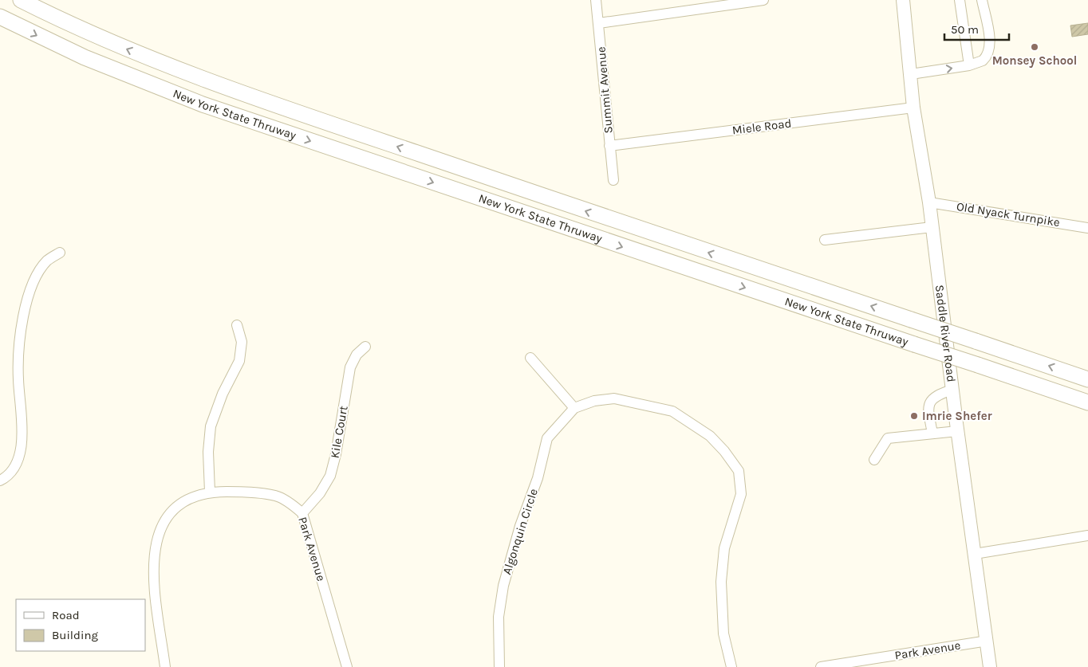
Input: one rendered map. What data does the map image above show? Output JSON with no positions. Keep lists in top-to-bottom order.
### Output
{
  "streets": {
    "highway": ["New York State Thruway"],
    "main road": ["Saddle River Road"],
    "street": [
      "Summit Avenue",
      "Miele Road",
      "Old Nyack Turnpike",
      "Kile Court",
      "Algonquin Circle",
      "Park Avenue"
    ]
  },
  "crossings": [
    ["Summit Avenue", "Miele Road"],
    ["Miele Road", "Saddle River Road"],
    ["Old Nyack Turnpike", "Saddle River Road"],
    ["Saddle River Road", "Park Avenue"],
    ["Kile Court", "Park Avenue"]
  ],
  "places": ["Monsey School", "Imrie Shefer"],
  "legend": ["Road", "Building"],
  "scale_bar": "50 m"
}
